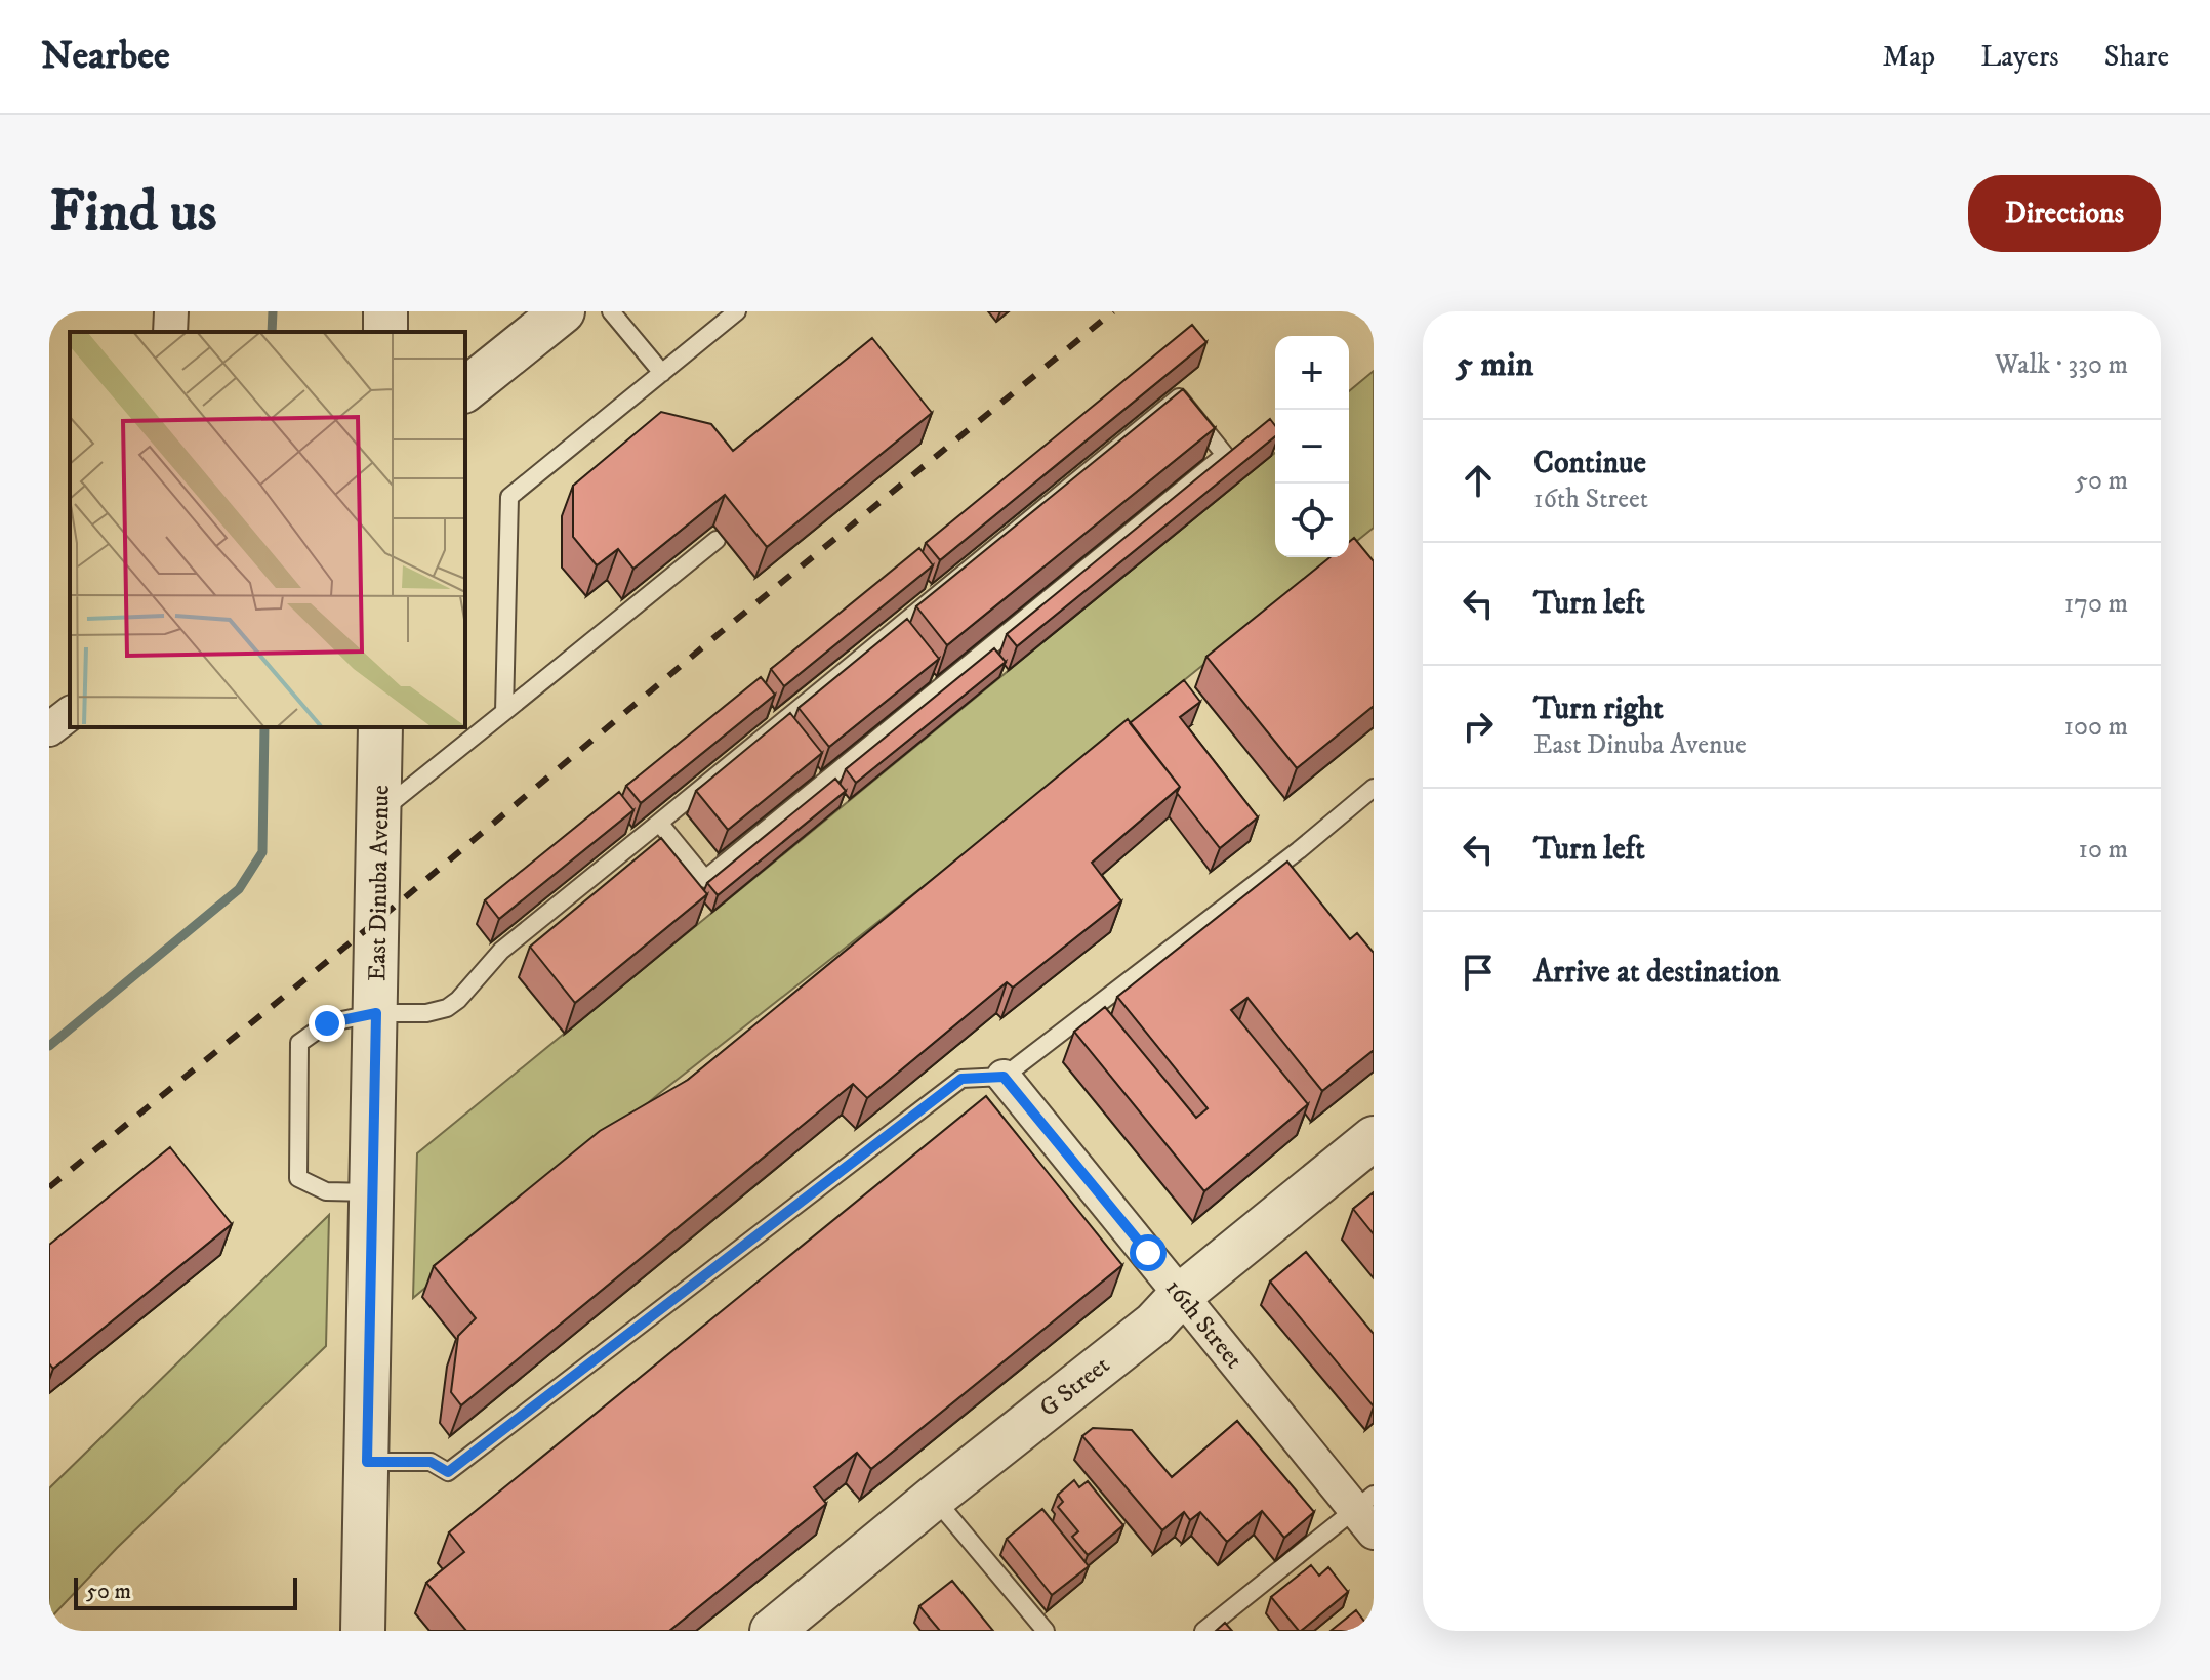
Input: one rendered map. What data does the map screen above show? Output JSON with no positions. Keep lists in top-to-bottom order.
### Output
{
  "streets": {
    "street": ["East Dinuba Avenue", "16th Street", "G Street"]
  },
  "crossings": [
    ["16th Street", "G Street"]
  ],
  "scale_bar": "50 m",
  "page": {
    "header": "Nearbee",
    "nav": ["Map", "Layers", "Share"],
    "buttons": "Directions",
    "title": "Find us",
    "heading": ["5 min", "Walk · 330 m"],
    "map_buttons": ["+", "−"],
    "list": [
      ["Continue", "16th Street", "50 m"],
      ["Turn left", "170 m"],
      ["Turn right", "East Dinuba Avenue", "100 m"],
      ["Turn left", "10 m"],
      "Arrive at destination"
    ],
    "scale": "50 m"
  }
}
